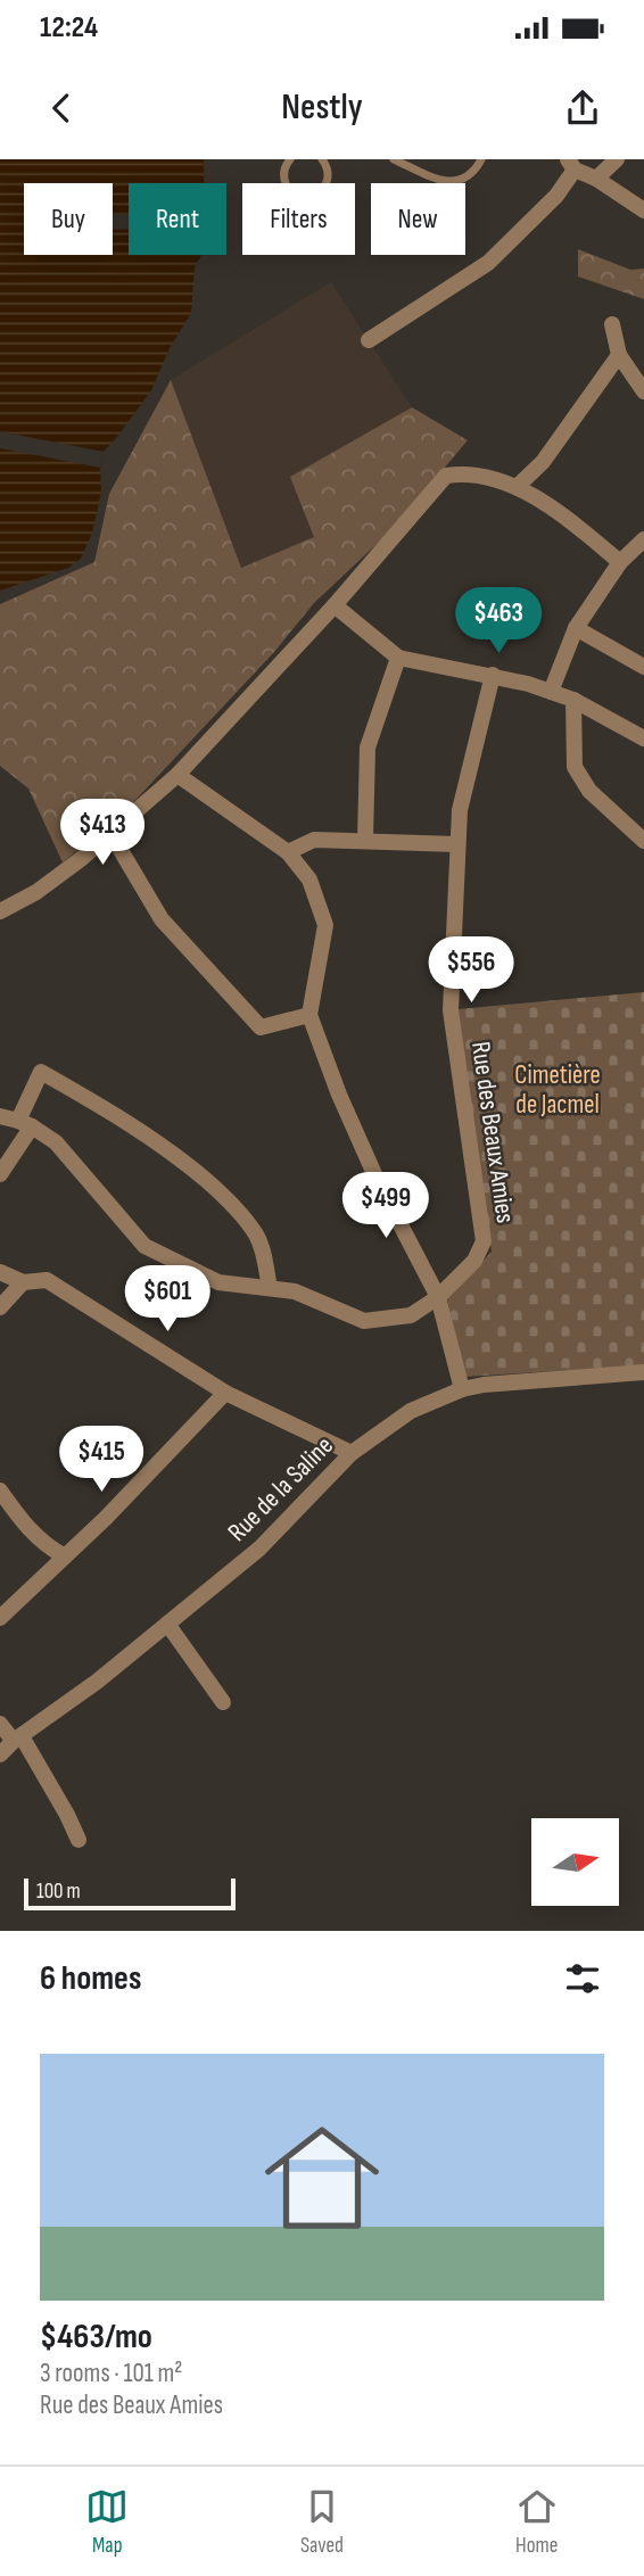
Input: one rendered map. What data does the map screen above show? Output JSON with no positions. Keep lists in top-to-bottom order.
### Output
{
  "streets": {
    "street": ["Rue des Beaux Amies", "Rue de la Saline"]
  },
  "parks": ["Cimetière de Jacmel"],
  "scale_bar": "100 m",
  "north": "right",
  "page": {
    "status": "12:24",
    "header": "Nestly",
    "chip": [
      "Buy",
      "Rent",
      "Filters",
      "New"
    ],
    "price": [
      "$463",
      "$413",
      "$556",
      "$499",
      "$601",
      "$415"
    ],
    "scale": "100 m",
    "heading": "6 homes",
    "list": [
      {
        "name": "$463/mo",
        "note": "3 rooms · 101 m² · Rue des Beaux Amies"
      }
    ],
    "tabs": ["Map", "Saved", "Home"]
  }
}
